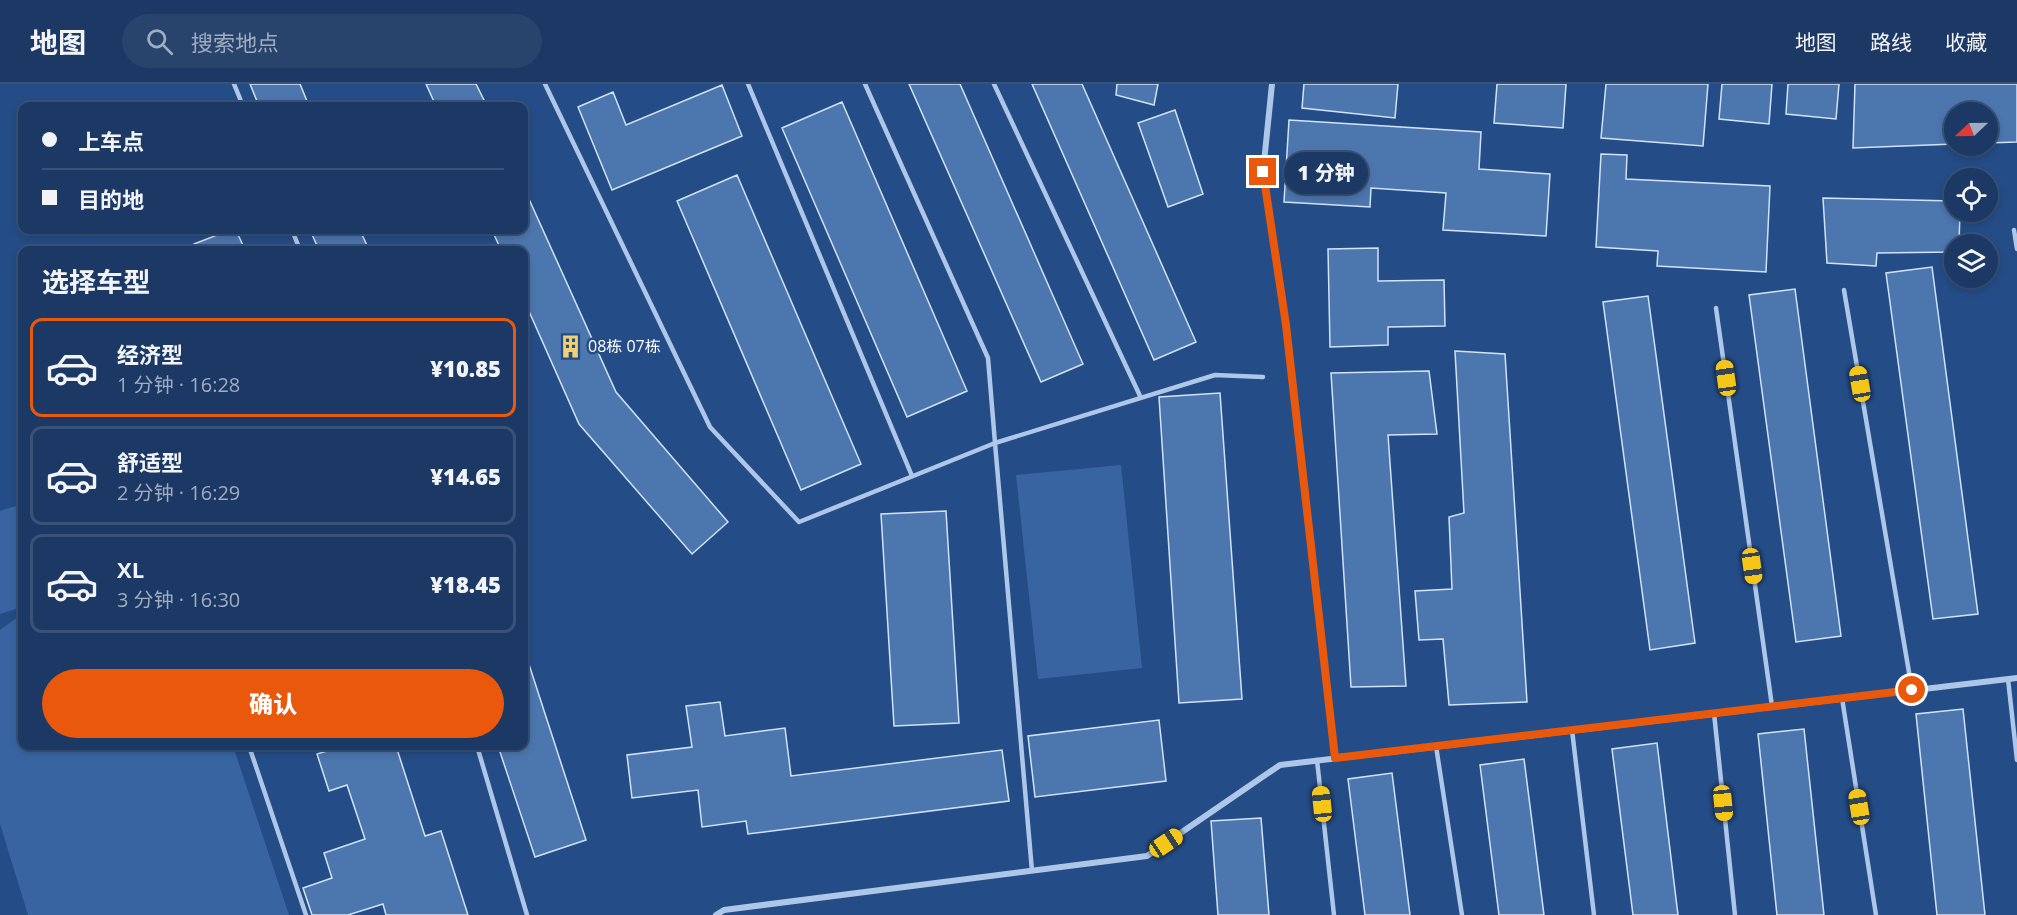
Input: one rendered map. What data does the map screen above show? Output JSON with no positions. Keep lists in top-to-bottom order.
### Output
{
  "places": {
    "building": ["08栋 07栋"]
  },
  "north": "left",
  "page": {
    "header": "地图",
    "search": "搜索地点",
    "nav": ["地图", "路线", "收藏"],
    "banner": ["上车点", "目的地"],
    "bubble": "1 分钟",
    "heading": "选择车型",
    "list": [
      {
        "name": "经济型",
        "note": "1 分钟 · 16:28",
        "value": "¥10.85"
      },
      {
        "name": "舒适型",
        "note": "2 分钟 · 16:29",
        "value": "¥14.65"
      },
      {
        "name": "XL",
        "note": "3 分钟 · 16:30",
        "value": "¥18.45"
      }
    ],
    "buttons": "确认"
  }
}
